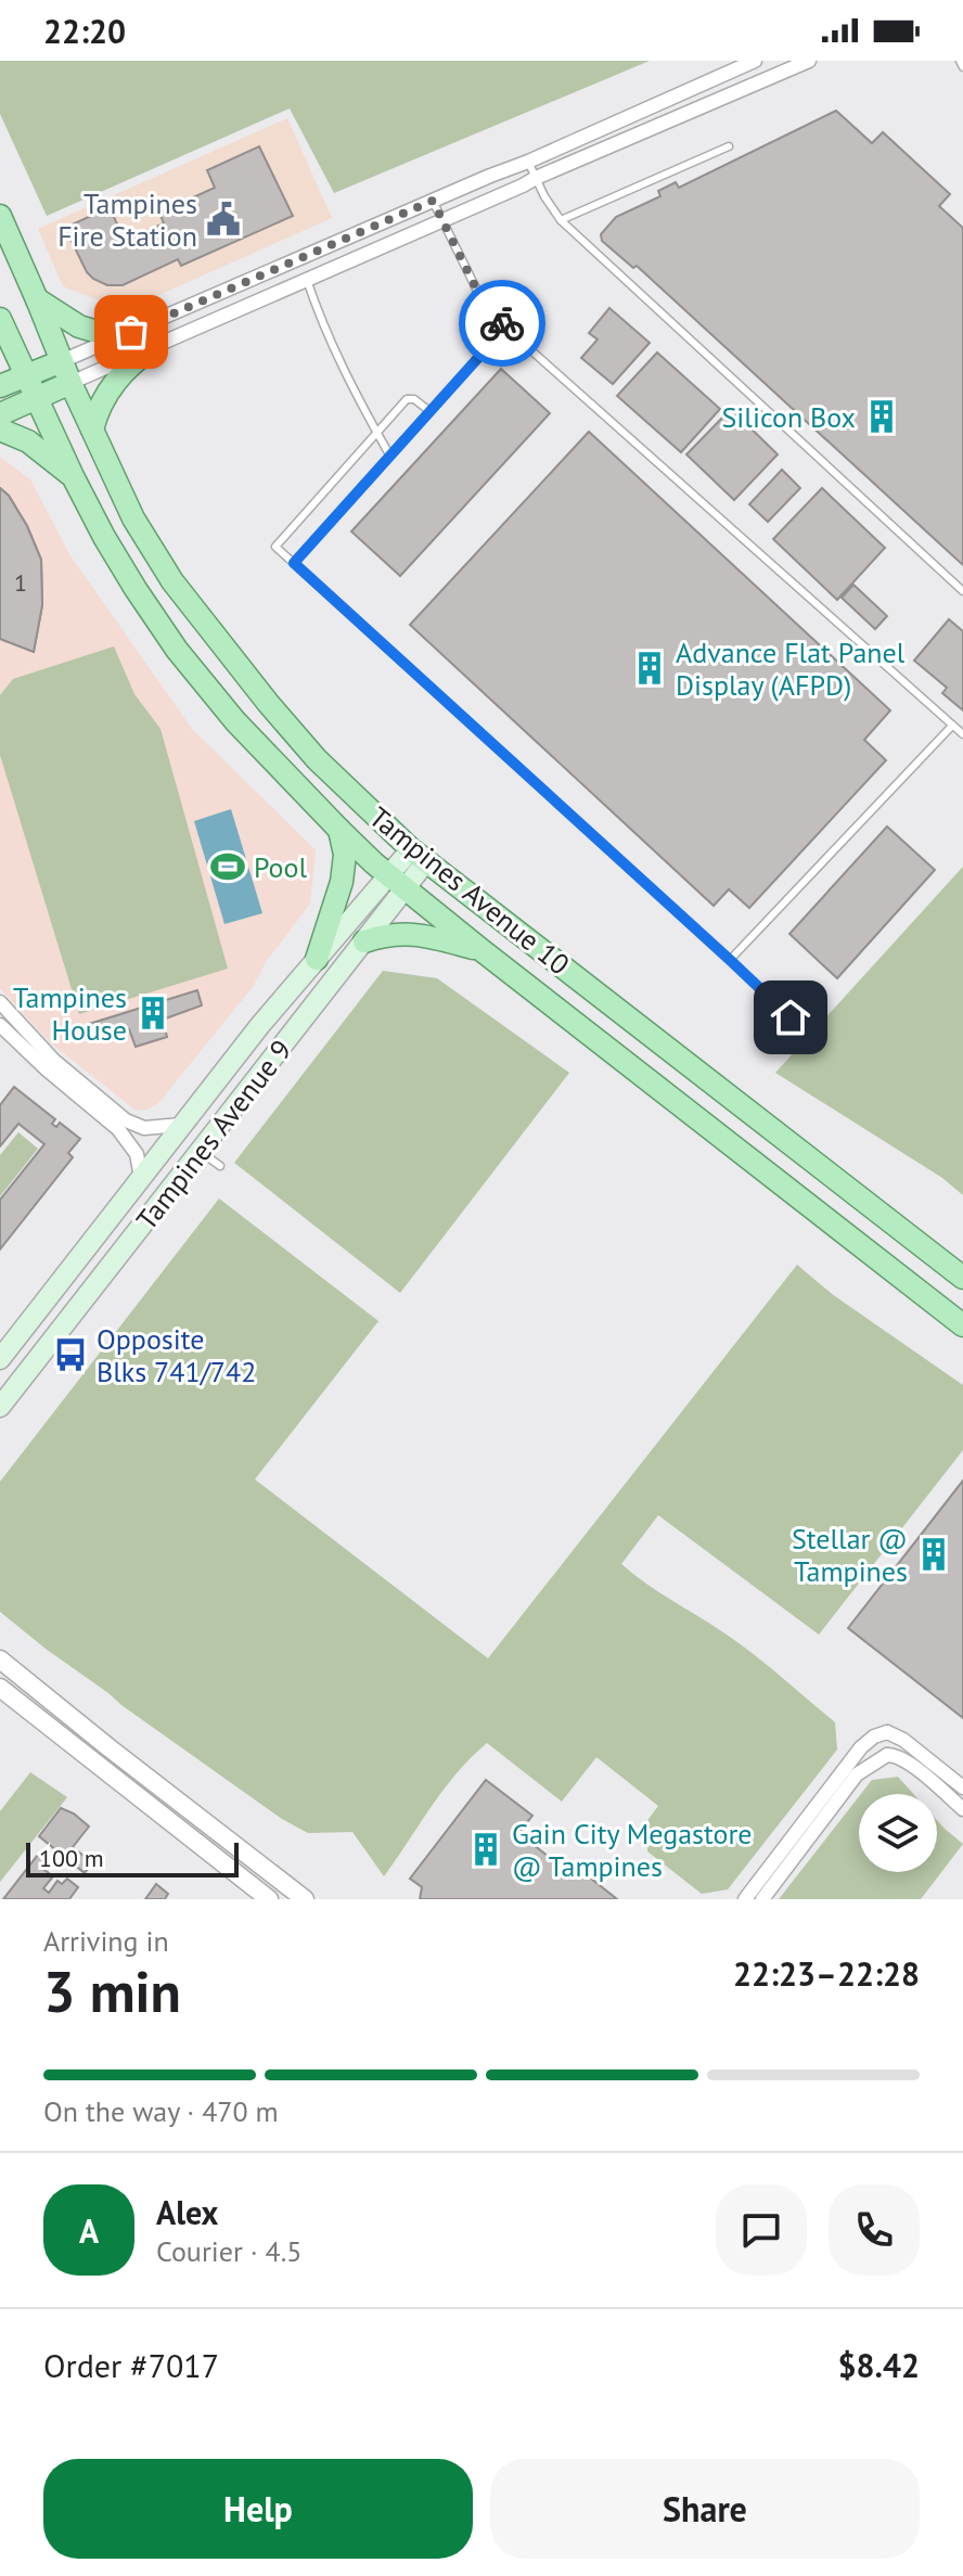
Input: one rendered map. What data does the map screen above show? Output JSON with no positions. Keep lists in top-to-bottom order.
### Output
{
  "streets": {
    "main road": ["Tampines Avenue 10", "Tampines Avenue 9"]
  },
  "crossings": [
    ["Tampines Avenue 10", "Tampines Avenue 9"]
  ],
  "places": {
    "public building": ["Tampines Fire Station"],
    "building": [
      "Silicon Box",
      "Advance Flat Panel Display (AFPD)",
      "Tampines House",
      "Stellar @ Tampines",
      "Gain City Megastore @ Tampines"
    ],
    "sports": ["Pool"],
    "bus stop": ["Opposite Blks 741/742"]
  },
  "house_numbers": ["1"],
  "scale_bar": "100 m",
  "page": {
    "status": "22:20",
    "scale": "100 m",
    "heading": ["3 min", "Arriving in", "22:23–22:28"],
    "panel": [
      "Alex",
      "Courier · 4.5",
      "Order #7017",
      "$8.42"
    ],
    "bar": "On the way · 470 m",
    "round": "A",
    "buttons": ["Help", "Share"]
  }
}
